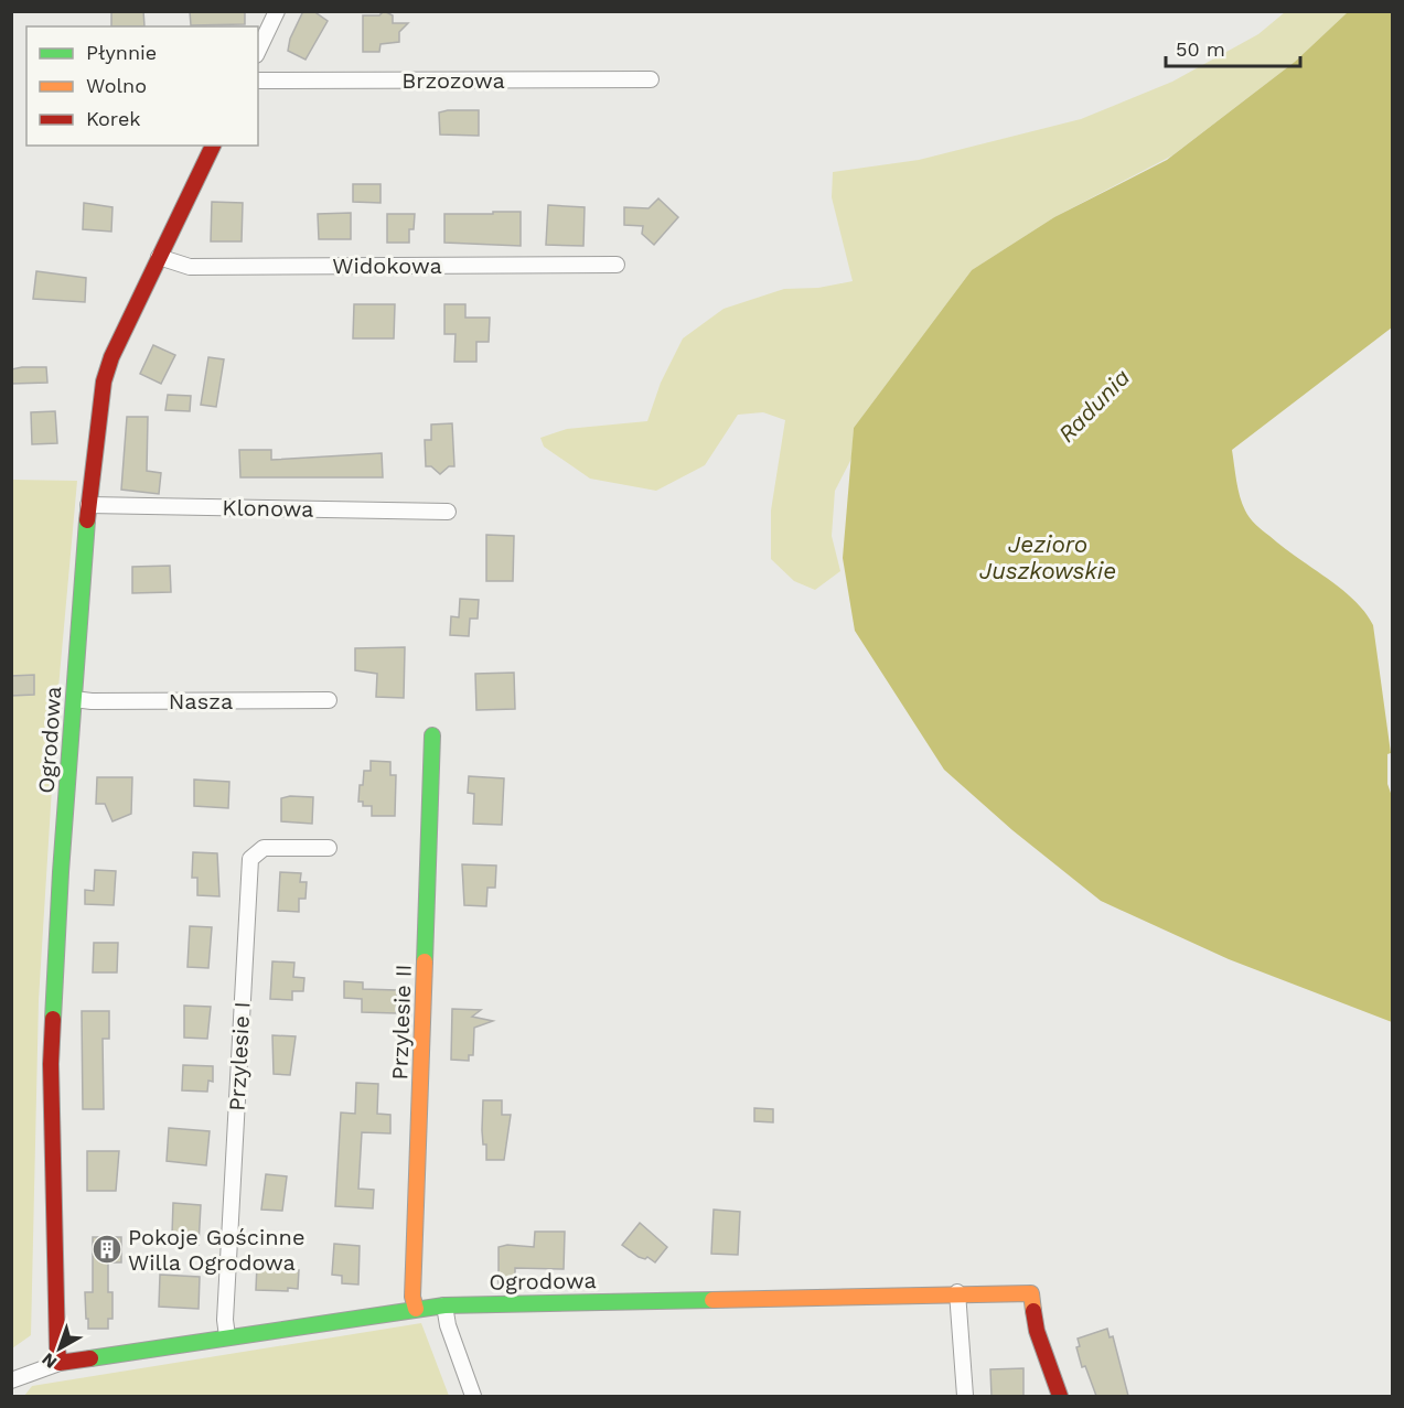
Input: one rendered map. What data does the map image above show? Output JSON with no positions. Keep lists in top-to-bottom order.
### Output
{
  "streets": {
    "street": [
      "Brzozowa",
      "Widokowa",
      "Klonowa",
      "Nasza",
      "Ogrodowa",
      "Przylesie II",
      "Przylesie I"
    ]
  },
  "crossings": [
    ["Widokowa", "Ogrodowa"],
    ["Klonowa", "Ogrodowa"],
    ["Nasza", "Ogrodowa"],
    ["Ogrodowa", "Przylesie II"],
    ["Ogrodowa", "Przylesie I"]
  ],
  "water": ["Radunia", "Jezioro Juszkowskie"],
  "places": {
    "building": ["Pokoje Gościnne Willa Ogrodowa"]
  },
  "legend": ["Płynnie", "Wolno", "Korek"],
  "scale_bar": "50 m",
  "north": "bottom left"
}
